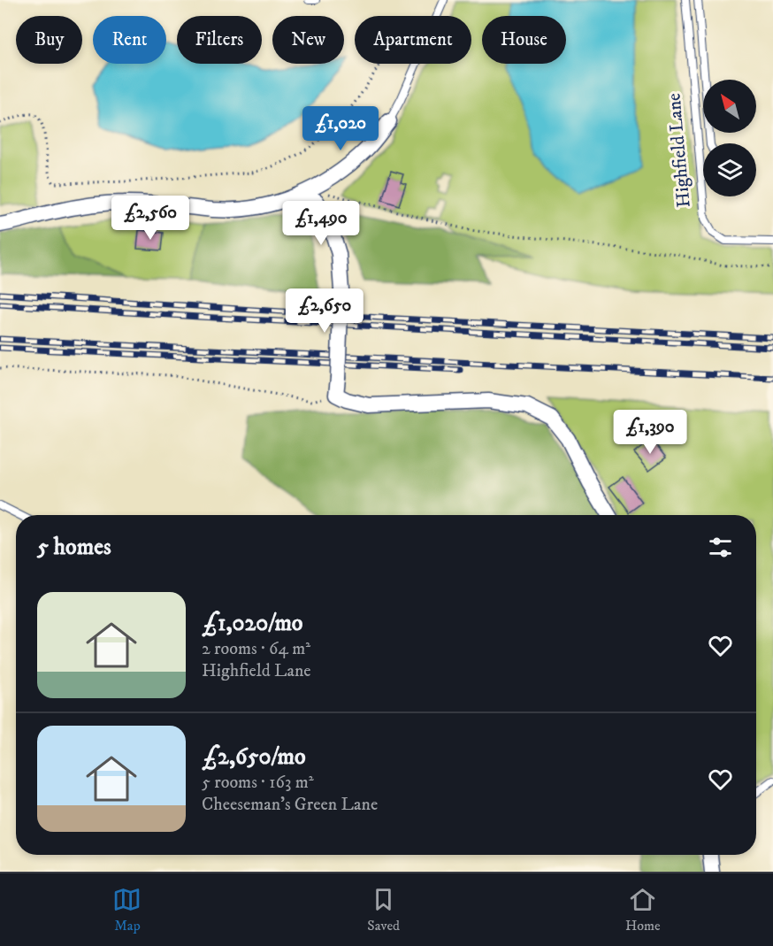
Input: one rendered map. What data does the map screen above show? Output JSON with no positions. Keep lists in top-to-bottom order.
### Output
{
  "streets": {
    "lane": ["Highfield Lane"]
  },
  "north": "top left",
  "page": {
    "chip": [
      "Buy",
      "Rent",
      "Filters",
      "New",
      "Apartment",
      "House"
    ],
    "price": [
      "£1,020",
      "£2,560",
      "£1,490",
      "£2,650",
      "£1,390"
    ],
    "heading": "5 homes",
    "list": [
      {
        "name": "£1,020/mo",
        "note": "2 rooms · 64 m² · Highfield Lane"
      },
      {
        "name": "£2,650/mo",
        "note": "5 rooms · 163 m² · Cheeseman's Green Lane"
      }
    ],
    "tabs": ["Map", "Saved", "Home"]
  }
}
